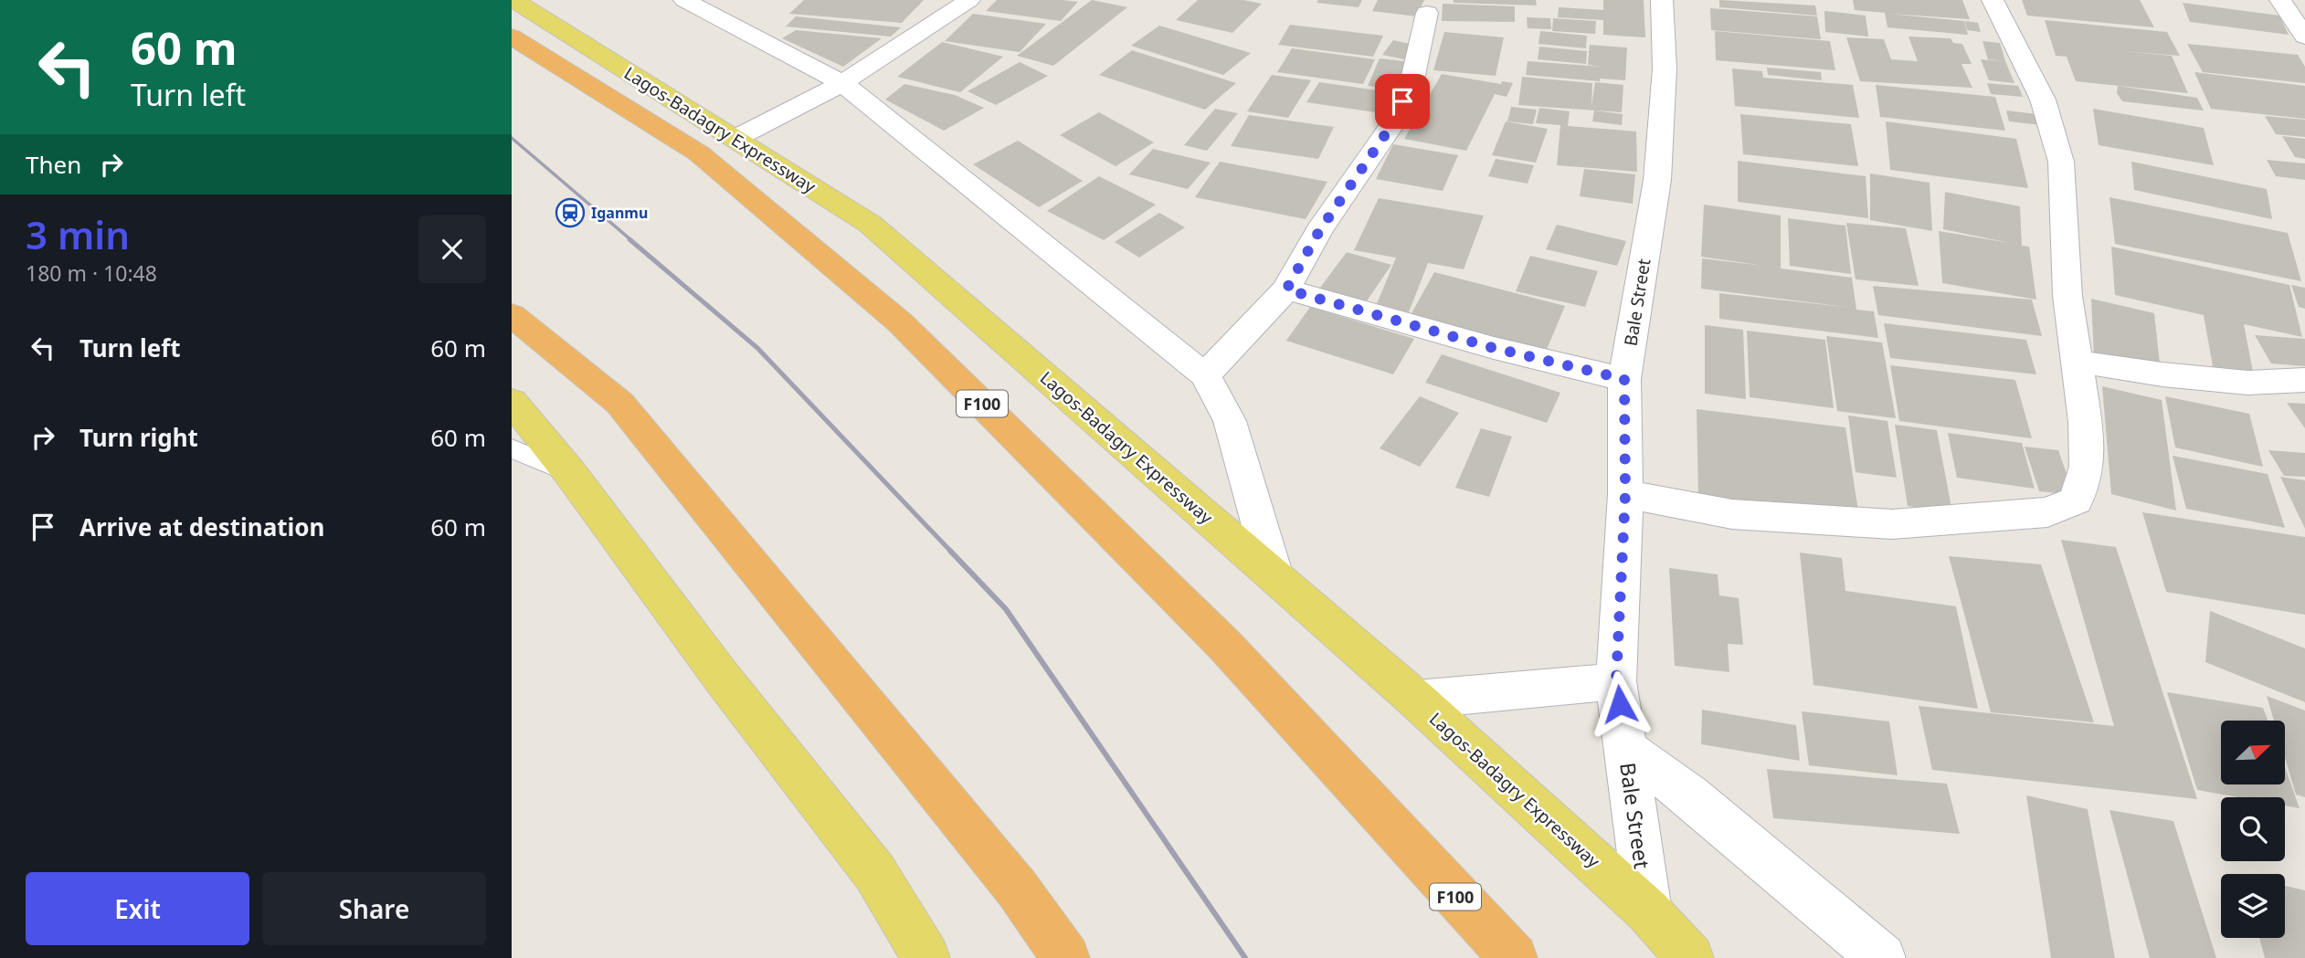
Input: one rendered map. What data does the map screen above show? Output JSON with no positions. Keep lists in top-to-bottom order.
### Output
{
  "streets": {
    "highway": ["Lagos-Badagry Expressway", "F100"],
    "street": ["Bale Street"]
  },
  "crossings": [
    ["Lagos-Badagry Expressway", "Bale Street"]
  ],
  "places": {
    "station": ["Iganmu"]
  },
  "north": "top right",
  "page": {
    "turn": ["60 m", "Turn left"],
    "then": "Then",
    "heading": ["3 min", "180 m · 10:48"],
    "list": [
      {
        "name": "Turn left",
        "value": "60 m"
      },
      {
        "name": "Turn right",
        "value": "60 m"
      },
      {
        "name": "Arrive at destination",
        "value": "60 m"
      }
    ],
    "buttons": ["Exit", "Share"]
  }
}
